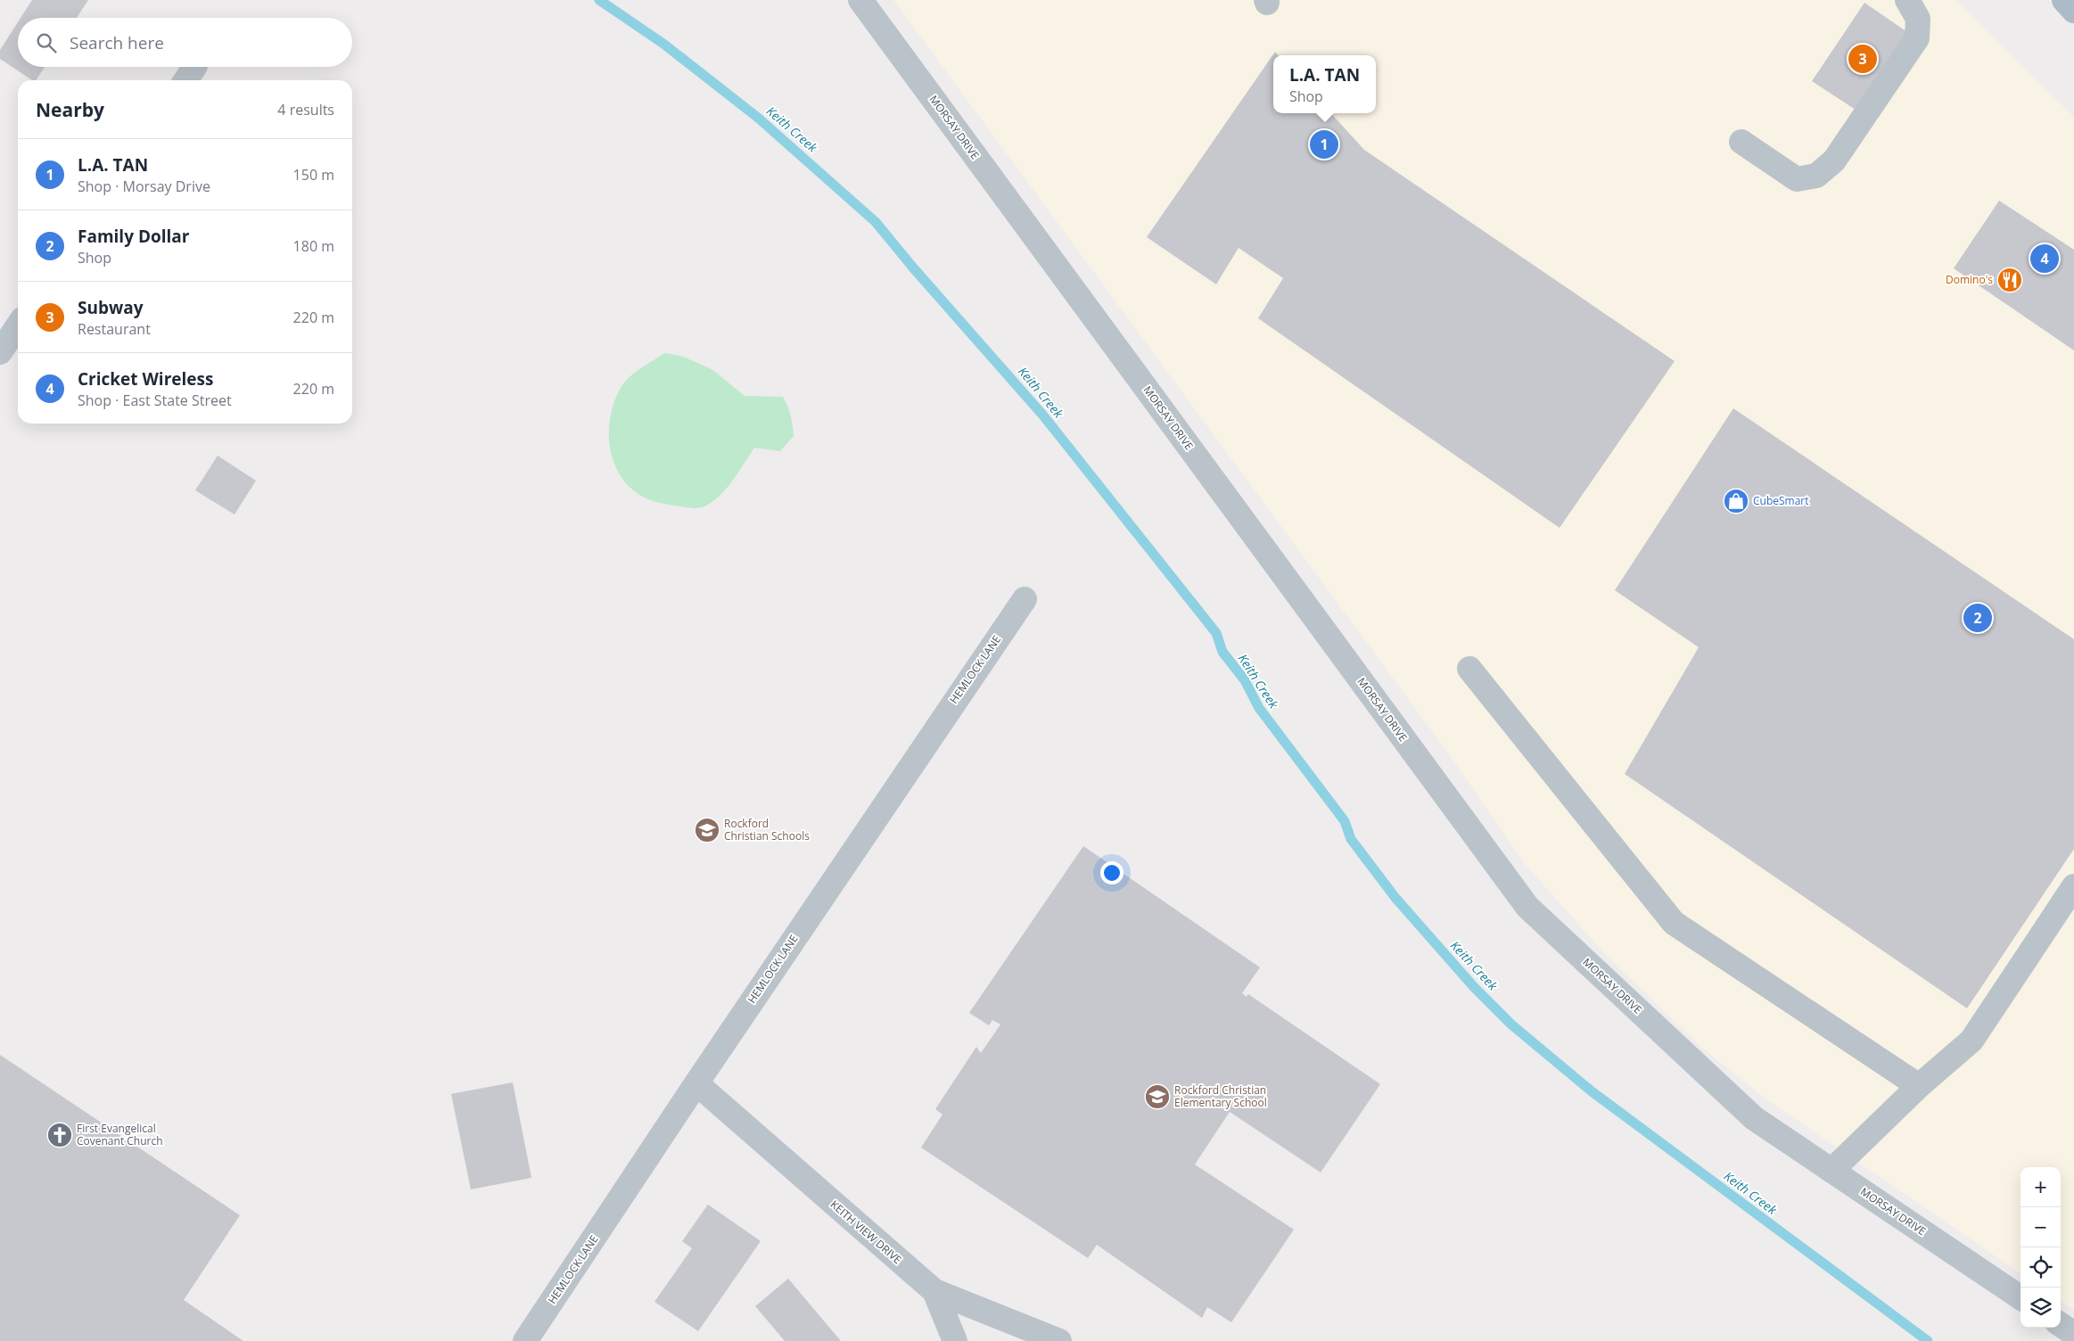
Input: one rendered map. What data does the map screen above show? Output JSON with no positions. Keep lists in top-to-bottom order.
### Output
{
  "streets": {
    "street": ["MORSAY DRIVE", "HEMLOCK LANE", "KEITH VIEW DRIVE"]
  },
  "crossings": [
    ["HEMLOCK LANE", "KEITH VIEW DRIVE"]
  ],
  "water": ["Keith Creek"],
  "places": {
    "restaurant": ["Domino's"],
    "shop": ["CubeSmart"],
    "school or university": ["Rockford Christian Schools", "Rockford Christian Elementary School"],
    "church": ["First Evangelical Covenant Church"]
  },
  "page": {
    "search": "Search here",
    "pins": [
      "3",
      "1",
      "4",
      "2"
    ],
    "popup": ["L.A. TAN", "Shop"],
    "heading": ["Nearby", "4 results"],
    "list": [
      {
        "mark": "1",
        "name": "L.A. TAN",
        "note": "Shop · Morsay Drive",
        "value": "150 m"
      },
      {
        "mark": "2",
        "name": "Family Dollar",
        "note": "Shop",
        "value": "180 m"
      },
      {
        "mark": "3",
        "name": "Subway",
        "note": "Restaurant",
        "value": "220 m"
      },
      {
        "mark": "4",
        "name": "Cricket Wireless",
        "note": "Shop · East State Street",
        "value": "220 m"
      }
    ],
    "map_buttons": ["+", "−"]
  }
}
